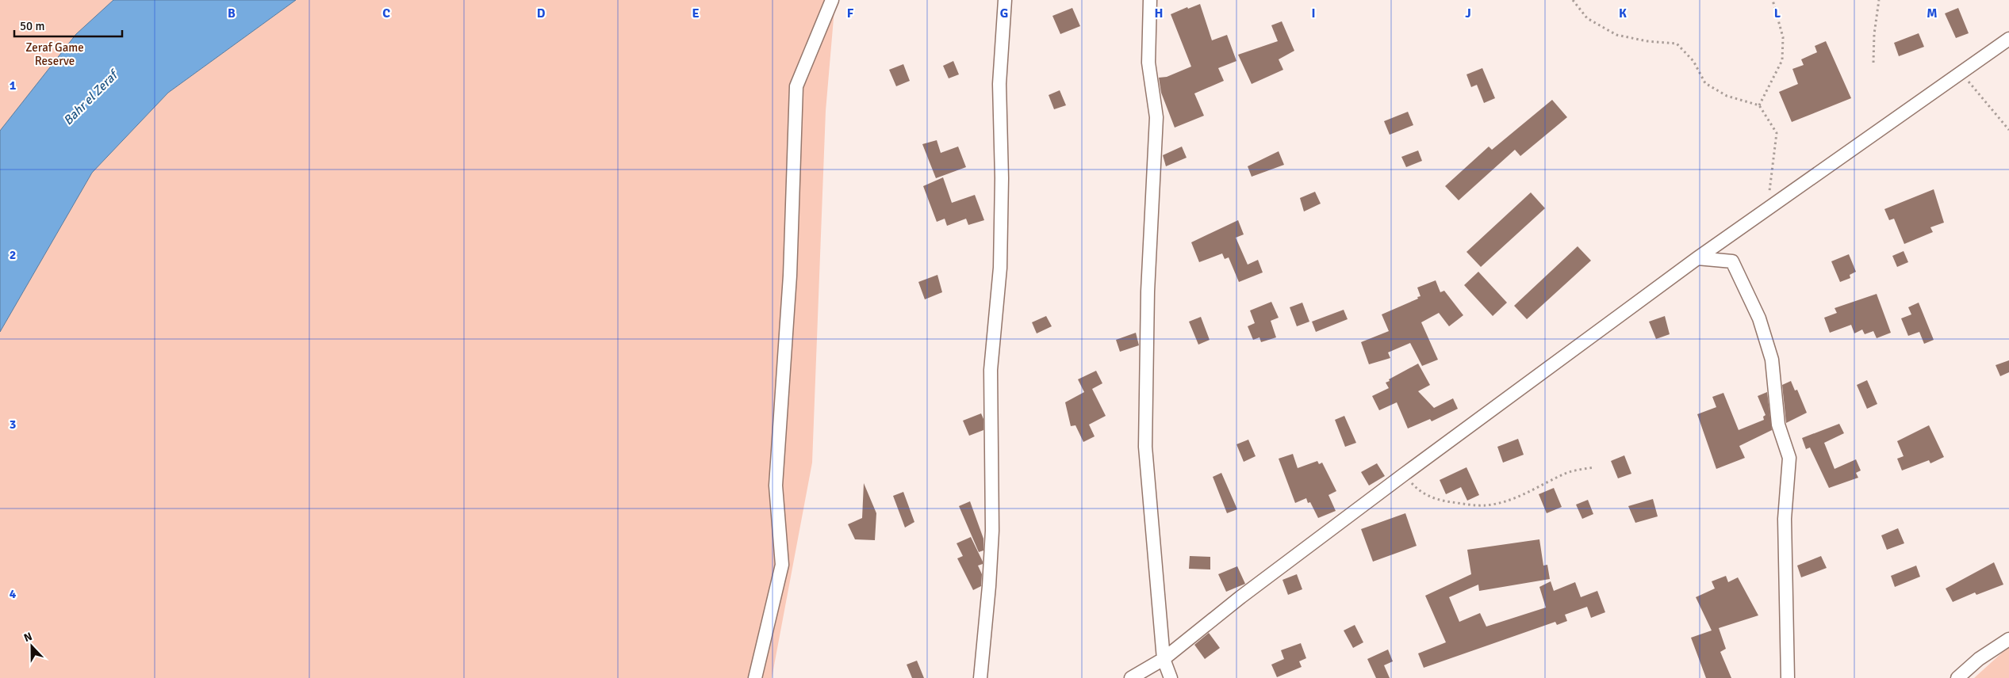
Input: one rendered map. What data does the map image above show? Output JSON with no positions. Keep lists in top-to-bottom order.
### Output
{
  "water": ["Bahr el Zeraf"],
  "parks": ["Zeraf Game Reserve"],
  "scale_bar": "50 m",
  "north": "top",
  "grid": {
    "columns": [
      "B",
      "C",
      "D",
      "E",
      "F",
      "G",
      "H",
      "I",
      "J",
      "K",
      "L",
      "M"
    ],
    "rows": [
      "1",
      "2",
      "3",
      "4"
    ]
  }
}
